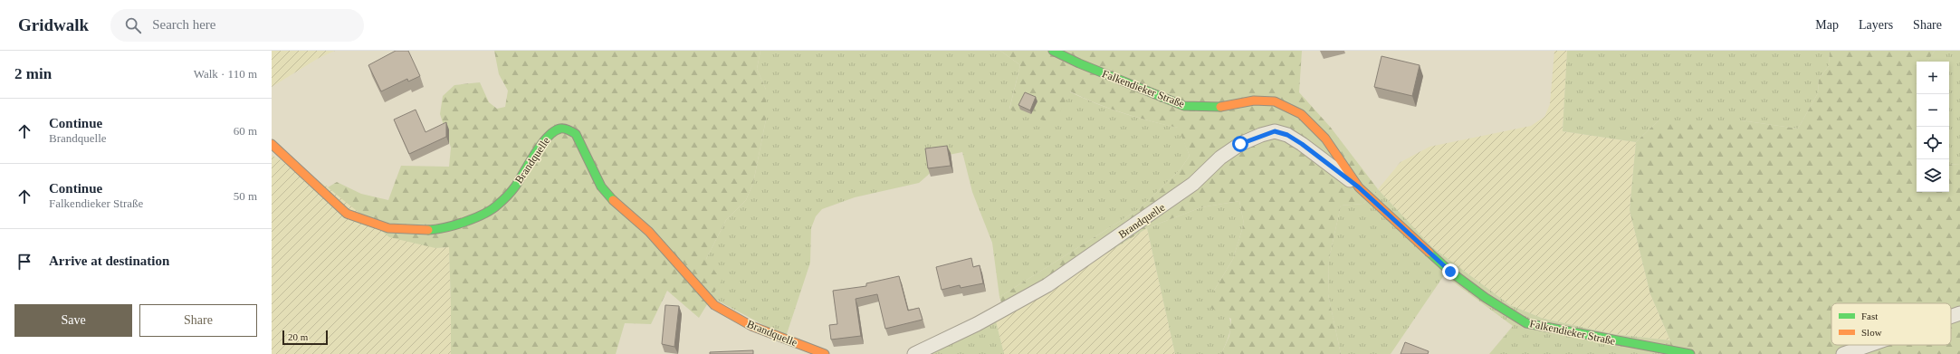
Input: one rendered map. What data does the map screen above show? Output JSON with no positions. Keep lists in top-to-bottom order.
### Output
{
  "streets": {
    "street": ["Falkendieker Straße", "Brandquelle"]
  },
  "crossings": [
    ["Falkendieker Straße", "Brandquelle"]
  ],
  "legend": ["Fast", "Slow"],
  "scale_bar": "20 m",
  "page": {
    "header": "Gridwalk",
    "search": "Search here",
    "nav": ["Map", "Layers", "Share"],
    "heading": ["2 min", "Walk · 110 m"],
    "map_buttons": ["+", "−"],
    "list": [
      ["Continue", "Brandquelle", "60 m"],
      ["Continue", "Falkendieker Straße", "50 m"],
      "Arrive at destination"
    ],
    "buttons": ["Save", "Share"],
    "scale": "20 m"
  }
}
